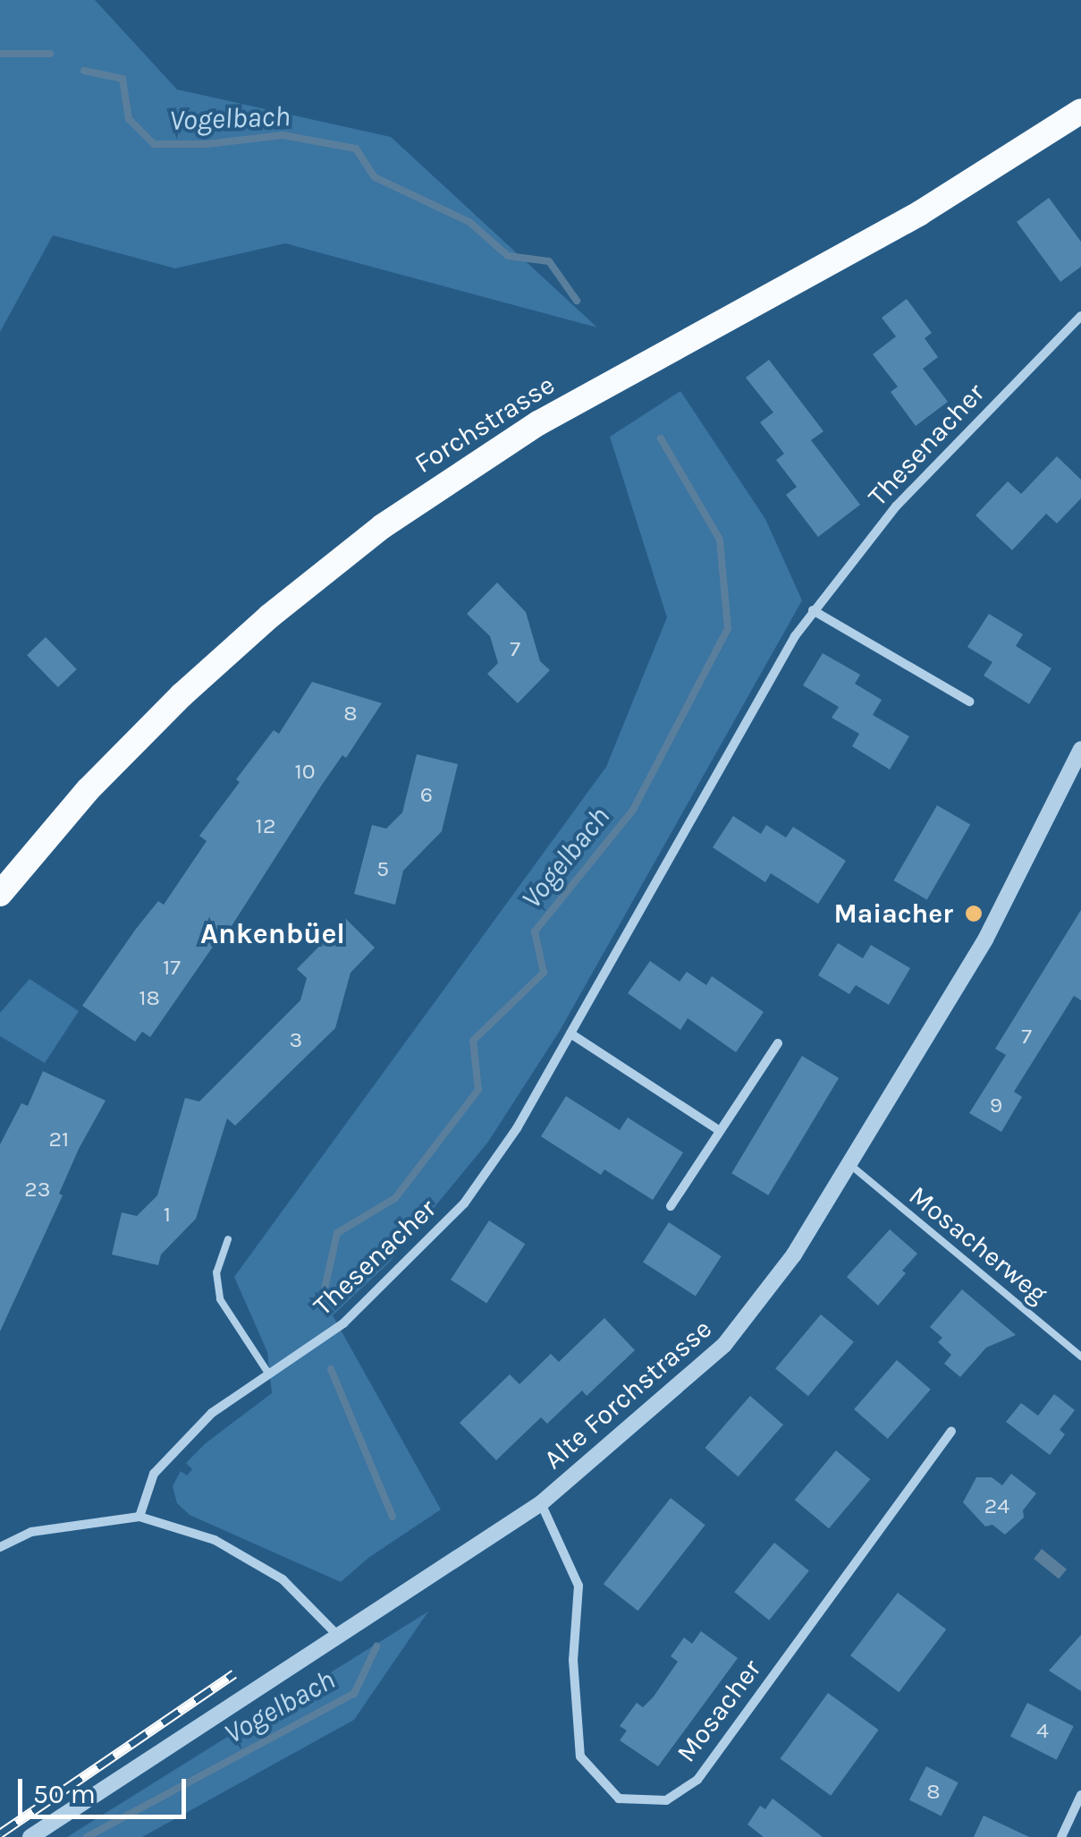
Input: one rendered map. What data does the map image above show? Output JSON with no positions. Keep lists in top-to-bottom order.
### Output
{
  "streets": {
    "highway": ["Forchstrasse"],
    "street": ["Thesenacher", "Alte Forchstrasse", "Mosacher"],
    "lane": ["Mosacherweg"]
  },
  "crossings": [
    ["Mosacherweg", "Alte Forchstrasse"],
    ["Alte Forchstrasse", "Mosacher"]
  ],
  "districts": ["Ankenbüel"],
  "water": ["Vogelbach"],
  "places": ["Maiacher"],
  "house_numbers": [
    "7",
    "8",
    "10",
    "6",
    "12",
    "5",
    "17",
    "18",
    "7",
    "3",
    "9",
    "21",
    "23",
    "1",
    "24",
    "4",
    "8"
  ],
  "scale_bar": "50 m"
}
